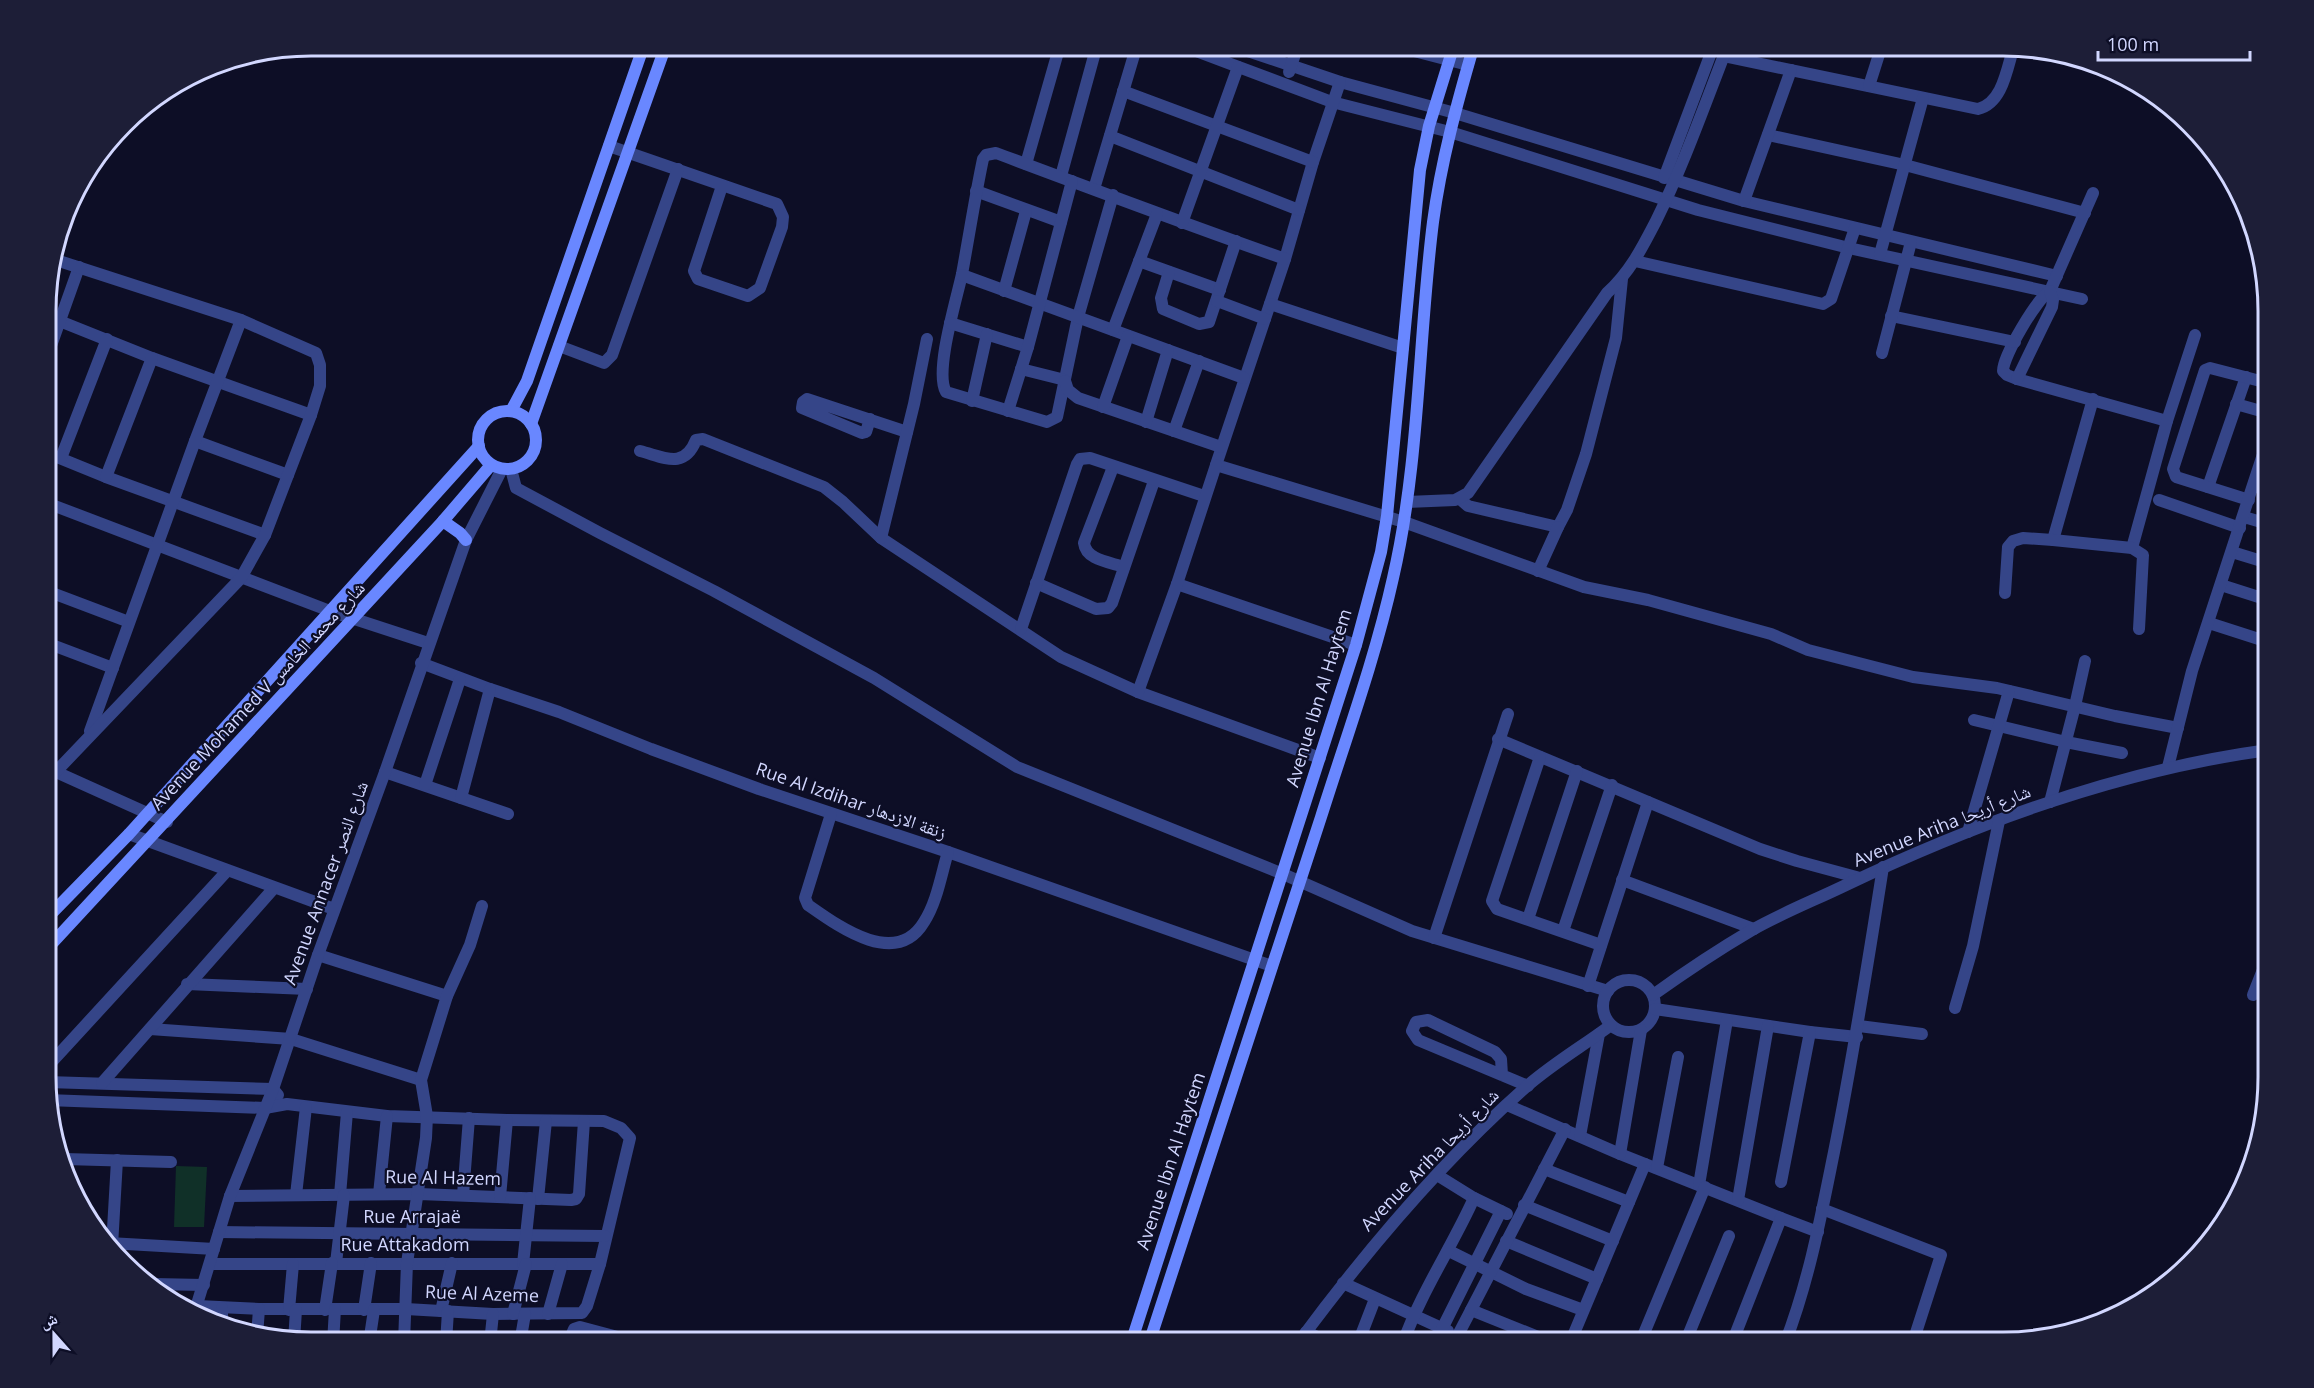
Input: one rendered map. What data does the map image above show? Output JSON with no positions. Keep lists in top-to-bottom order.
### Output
{
  "streets": {
    "street": [
      "Avenue Mohamed V شارع محمد الخامس",
      "Avenue Ibn Al Haytem",
      "Rue Al Izdihar زنقة الازدهار",
      "Avenue Ariha شارع أريحا",
      "Avenue Annacer شارع النصر",
      "Rue Al Hazem",
      "Rue Arrajaë",
      "Rue Attakadom",
      "Rue Al Azeme"
    ]
  },
  "crossings": [
    ["Avenue Mohamed V شارع محمد الخامس", "Avenue Annacer شارع النصر"],
    ["Avenue Ibn Al Haytem", "Rue Al Izdihar زنقة الازدهار"],
    ["Rue Al Izdihar زنقة الازدهار", "Avenue Annacer شارع النصر"],
    ["Avenue Annacer شارع النصر", "Rue Al Hazem"],
    ["Avenue Annacer شارع النصر", "Rue Arrajaë"],
    ["Avenue Annacer شارع النصر", "Rue Attakadom"],
    ["Rue Al Hazem", "Rue Al Azeme"],
    ["Rue Arrajaë", "Rue Al Azeme"],
    ["Rue Attakadom", "Rue Al Azeme"]
  ],
  "scale_bar": "100 m",
  "north": "top"
}
